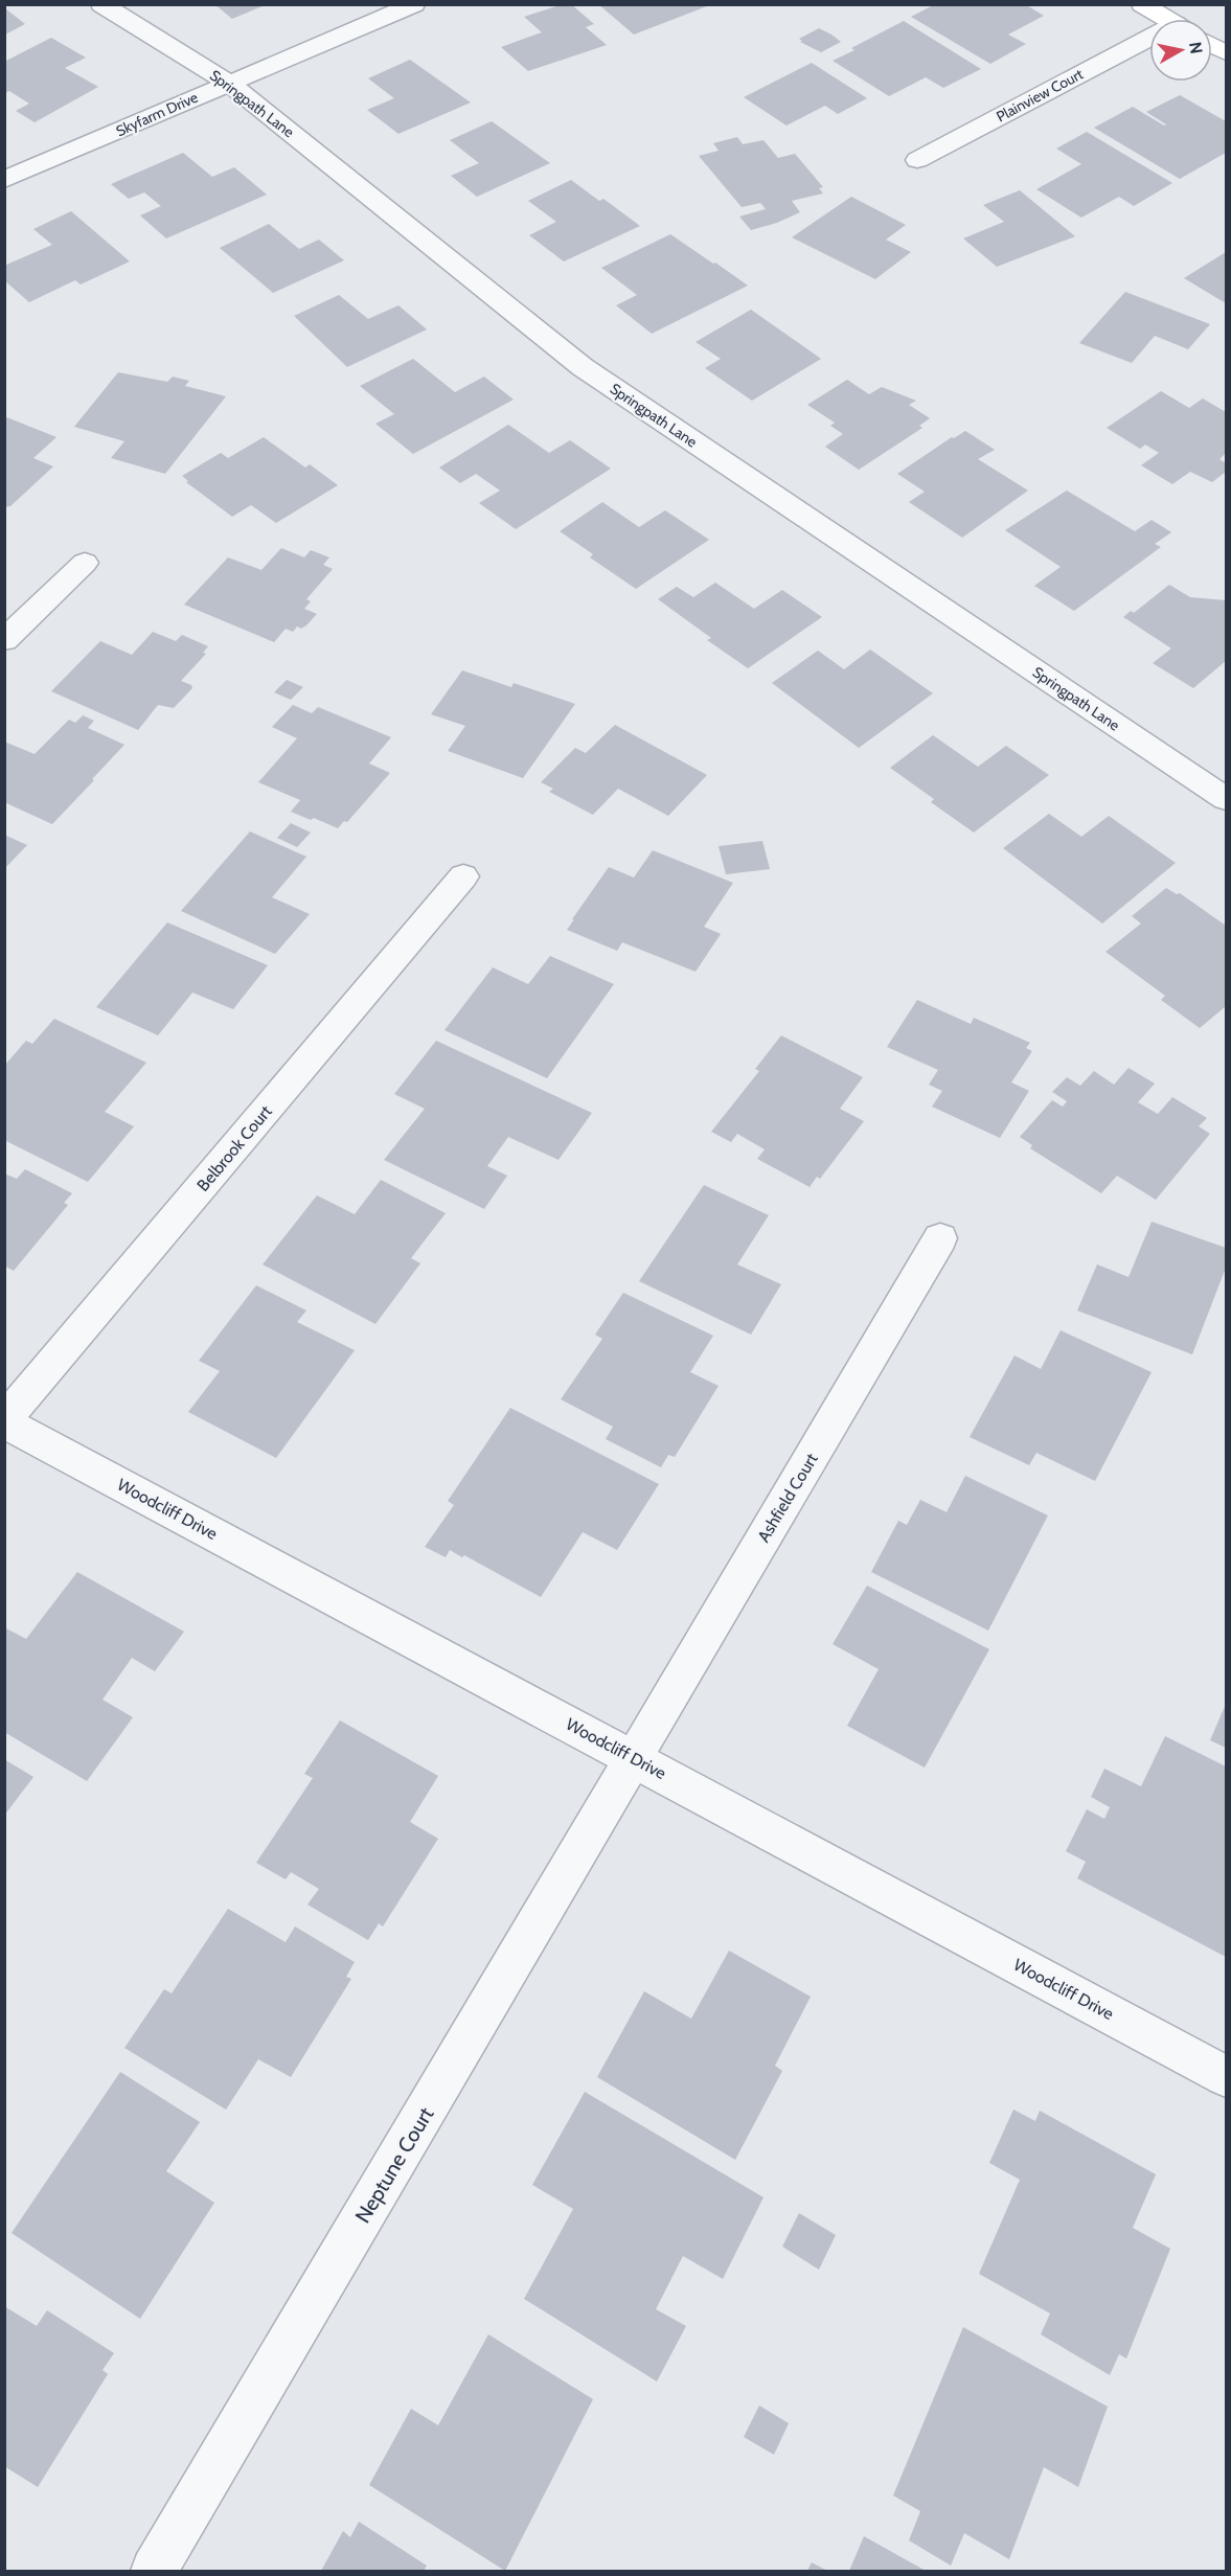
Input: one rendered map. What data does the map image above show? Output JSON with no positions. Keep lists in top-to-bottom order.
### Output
{
  "streets": {
    "street": [
      "Plainview Court",
      "Springpath Lane",
      "Skyfarm Drive",
      "Belbrook Court",
      "Ashfield Court",
      "Woodcliff Drive",
      "Neptune Court"
    ]
  },
  "crossings": [
    ["Springpath Lane", "Skyfarm Drive"],
    ["Belbrook Court", "Woodcliff Drive"],
    ["Ashfield Court", "Woodcliff Drive"],
    ["Ashfield Court", "Neptune Court"],
    ["Woodcliff Drive", "Neptune Court"]
  ],
  "north": "right"
}
